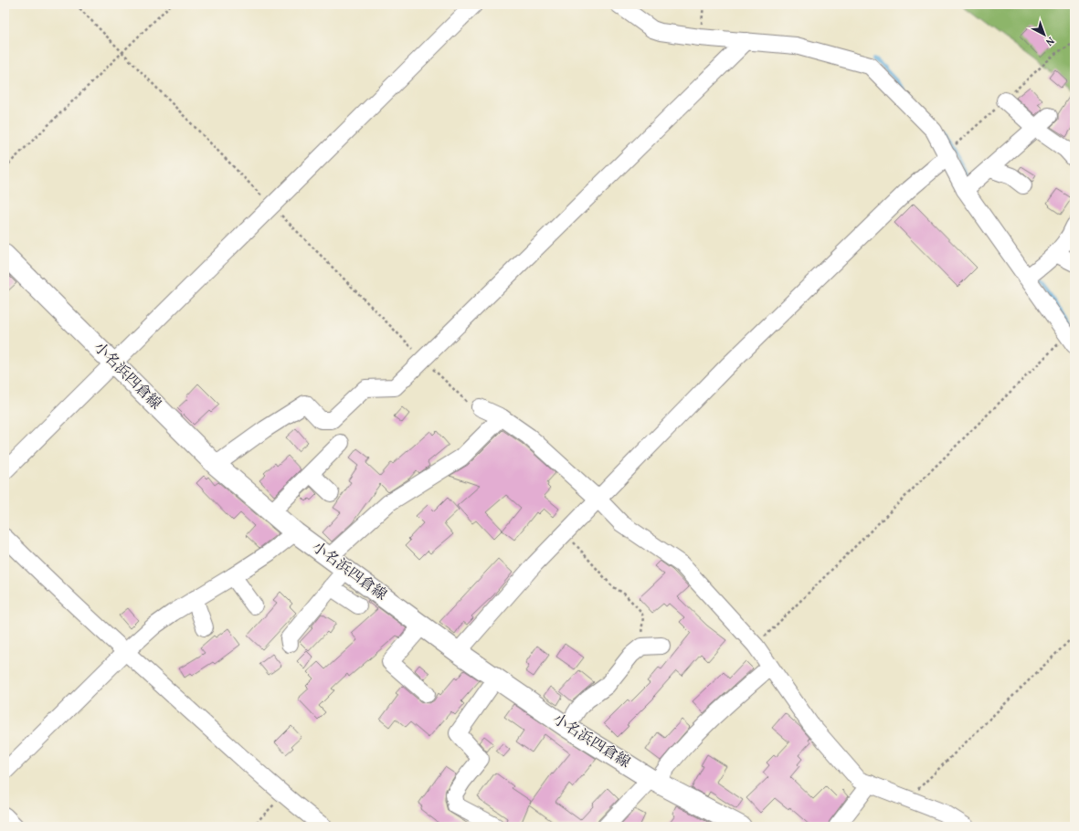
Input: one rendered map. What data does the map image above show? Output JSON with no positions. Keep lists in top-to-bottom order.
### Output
{
  "streets": {
    "main road": ["小名浜四倉線"]
  },
  "north": "bottom right"
}
